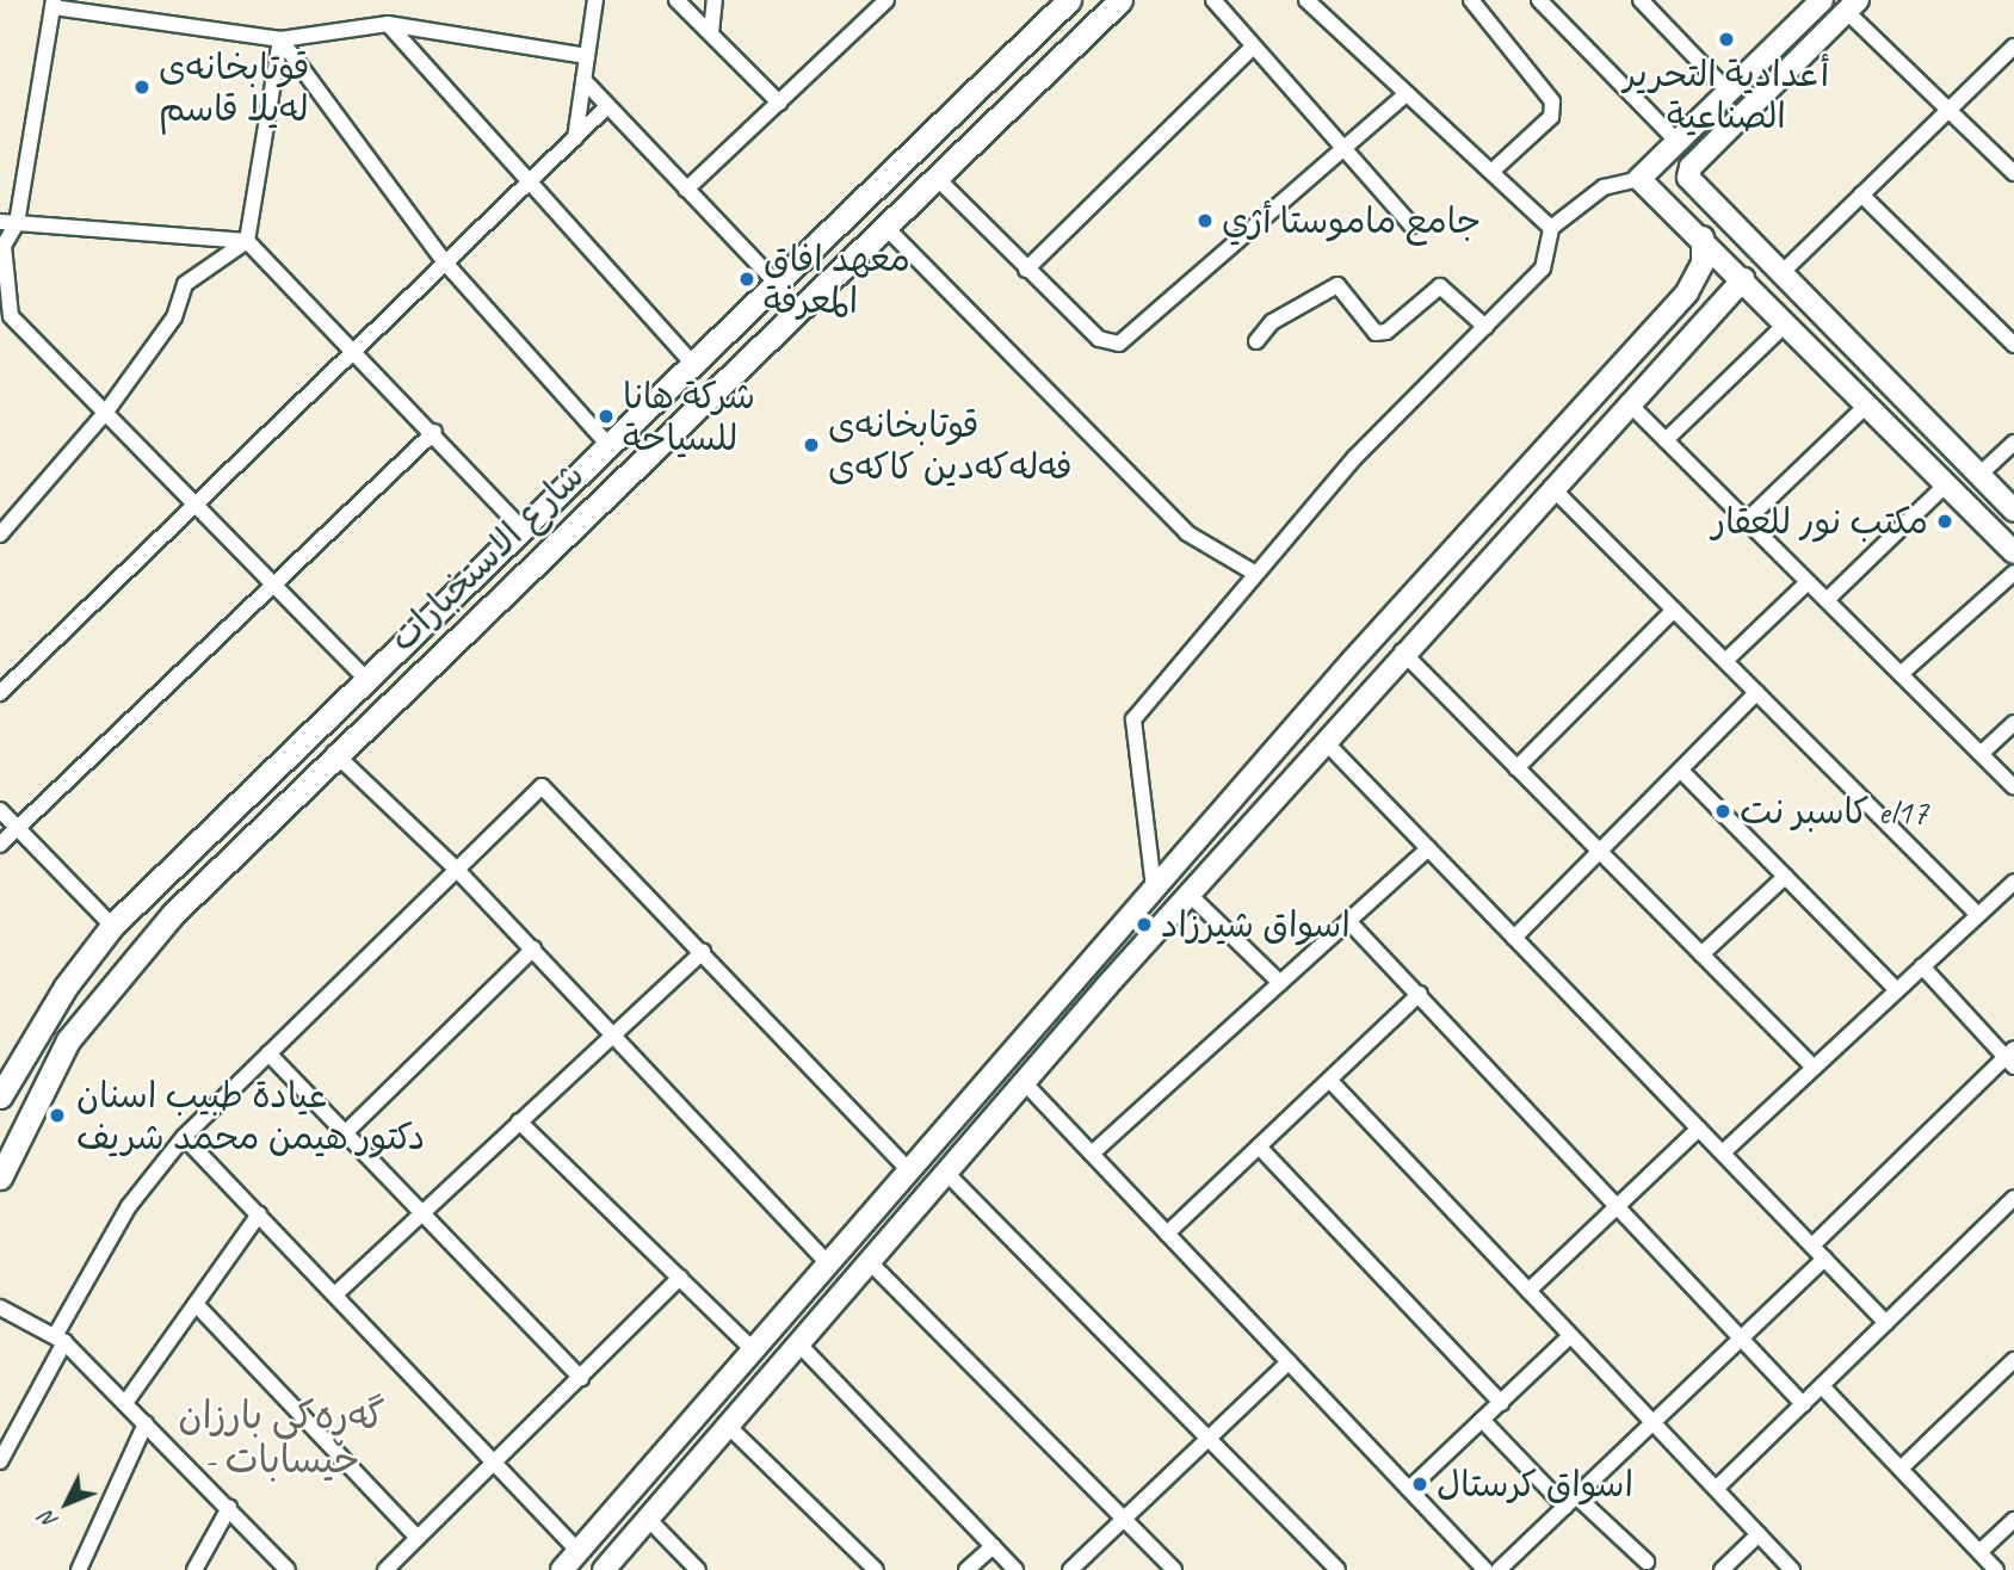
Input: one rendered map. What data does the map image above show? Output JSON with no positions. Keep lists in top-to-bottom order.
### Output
{
  "streets": {
    "main road": ["شارع الاستخبارات"]
  },
  "districts": ["گەڕەکی بارزان - حیسابات"],
  "places": [
    "أعدادية التحرير الصناعية",
    "قوتابخانەی لەیلا قاسم",
    "جامع ماموستا أژي",
    "معهد افاق المعرفة",
    "شركة هانا للسياحة",
    "قوتابخانەی فەلەکەدین کاکەی",
    "مكتب نور للعقار",
    "كاسبر نت el17",
    "اسواق شيرزاد",
    "عيادة طبيب اسنان دكتور هيمن محمد شريف",
    "اسواق كرستال"
  ],
  "north": "bottom left"
}
